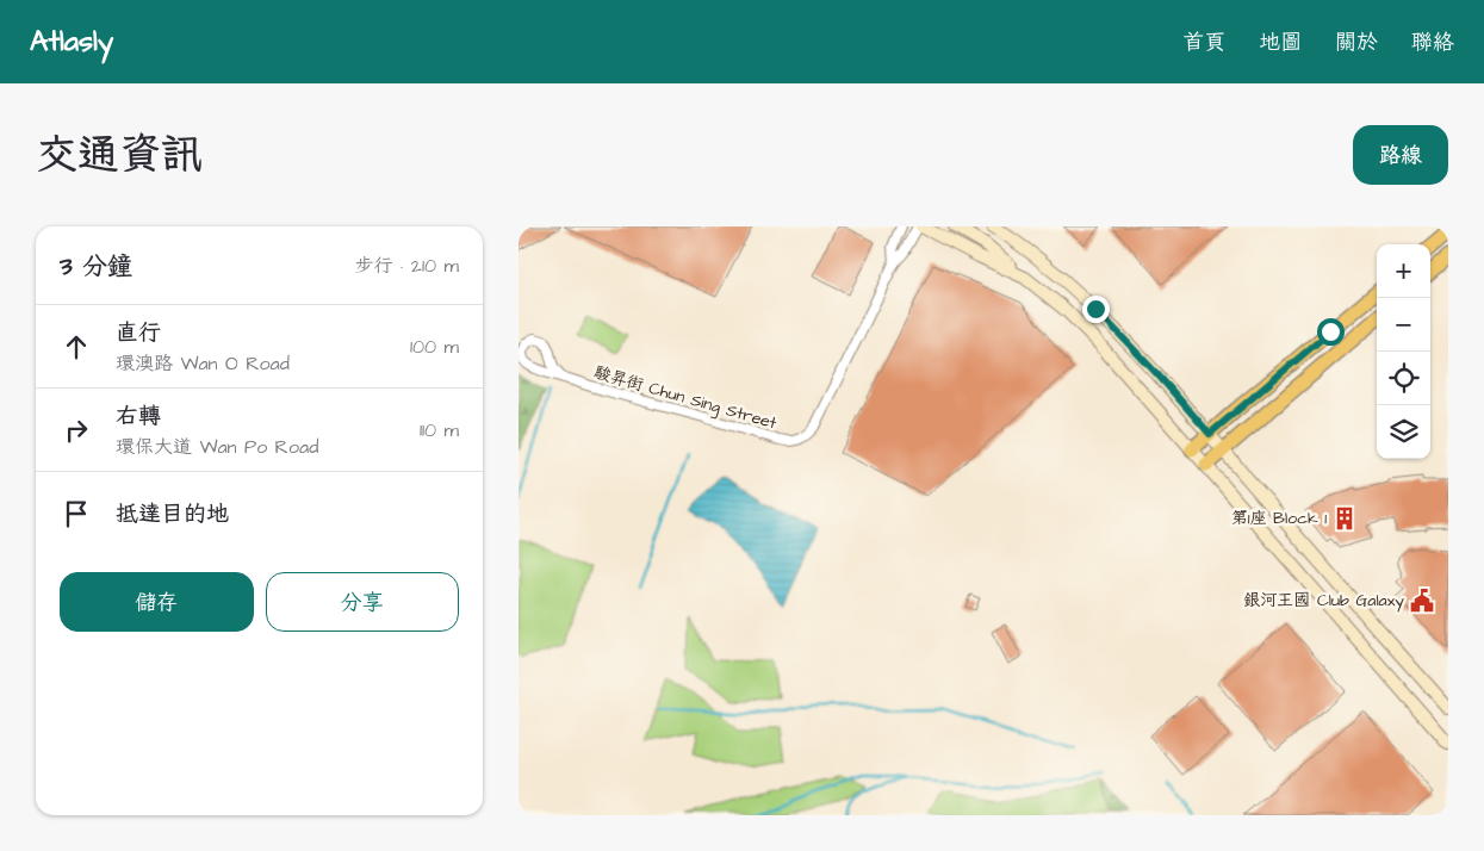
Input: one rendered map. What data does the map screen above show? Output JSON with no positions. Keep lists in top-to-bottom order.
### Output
{
  "streets": {
    "street": ["駿昇街 Chun Sing Street"]
  },
  "places": {
    "building": ["第1座 Block 1"],
    "public building": ["銀河王國 Club Galaxy"]
  },
  "page": {
    "header": "Atlasly",
    "nav": [
      "首頁",
      "地圖",
      "關於",
      "聯絡"
    ],
    "title": "交通資訊",
    "buttons": [
      "路線",
      ["儲存", "分享"]
    ],
    "heading": ["3 分鐘", "步行 · 210 m"],
    "map_buttons": ["+", "−"],
    "list": [
      ["直行", "環澳路 Wan O Road", "100 m"],
      ["右轉", "環保大道 Wan Po Road", "110 m"],
      "抵達目的地"
    ]
  }
}
